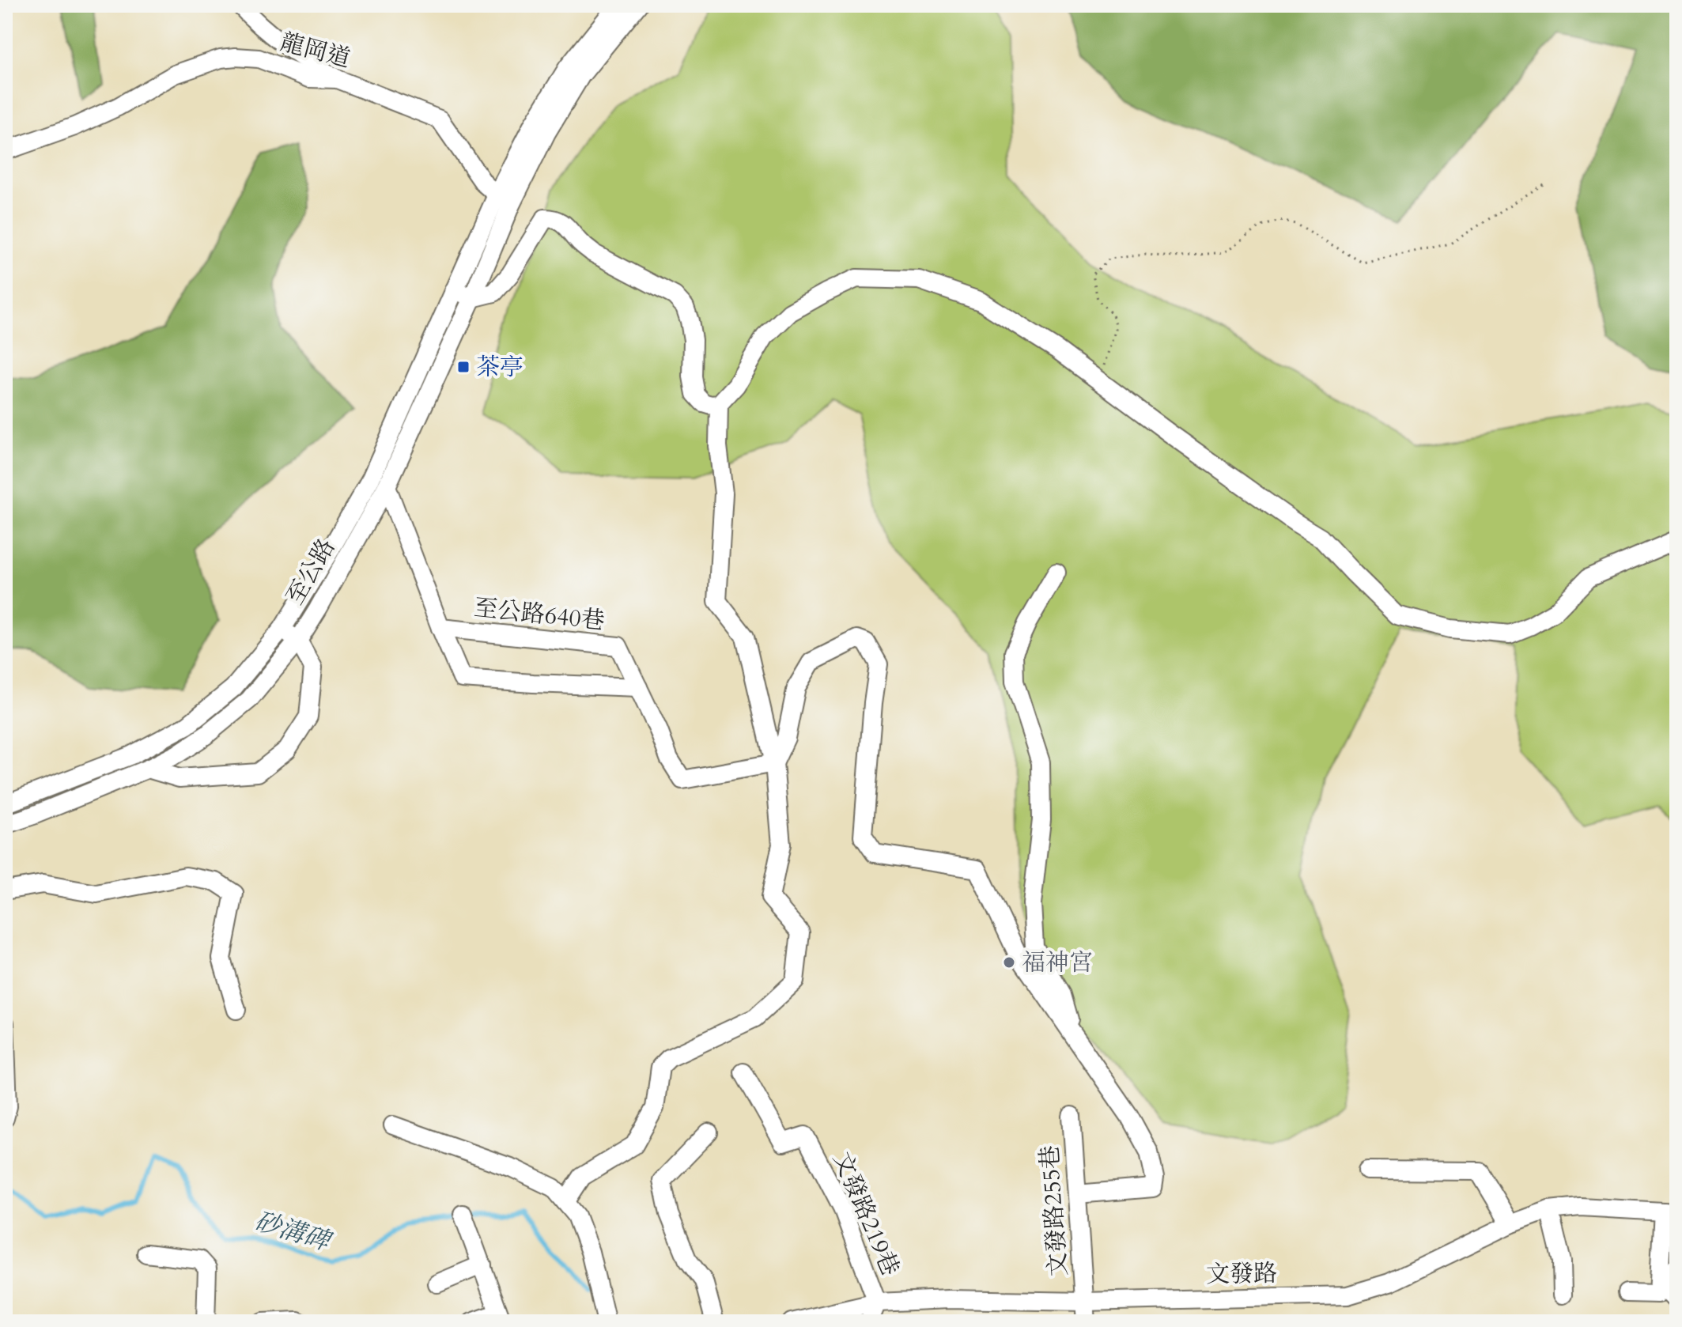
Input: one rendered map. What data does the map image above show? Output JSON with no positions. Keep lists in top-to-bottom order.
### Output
{
  "streets": {
    "street": [
      "龍岡道",
      "至公路",
      "至公路640巷",
      "文發路255巷",
      "文發路219巷",
      "文發路"
    ]
  },
  "crossings": [
    ["龍岡道", "至公路"],
    ["至公路", "至公路640巷"],
    ["文發路255巷", "文發路"],
    ["文發路219巷", "文發路"]
  ],
  "water": ["砂溝碑"],
  "places": {
    "transit": ["茶亭"],
    "other": ["福神宮"]
  }
}
